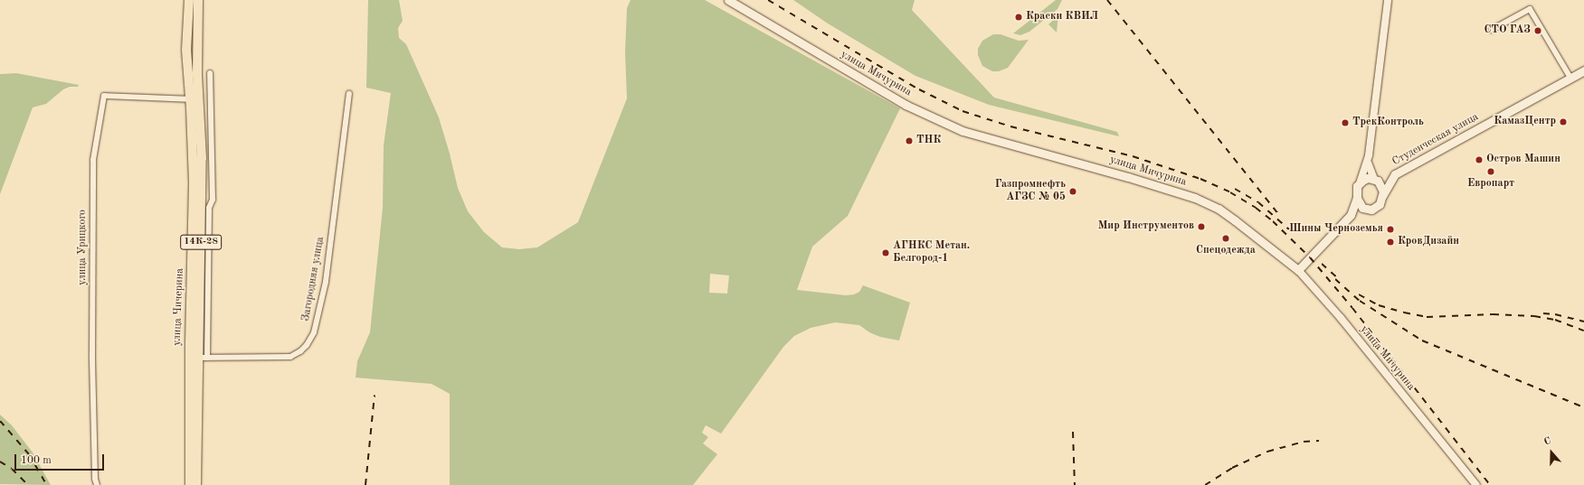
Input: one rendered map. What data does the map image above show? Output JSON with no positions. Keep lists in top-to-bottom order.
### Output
{
  "streets": {
    "main road": [
      "улица Мичурина",
      "Студенческая улица",
      "14К-28",
      "улица Чичерина"
    ],
    "street": ["улица Урицкого", "Загородняя улица"]
  },
  "crossings": [
    ["улица Урицкого", "улица Чичерина"],
    ["Загородняя улица", "улица Чичерина"]
  ],
  "places": [
    "Краски КВИЛ",
    "СТО ГАЗ",
    "КамазЦентр",
    "ТрекКонтроль",
    "ТНК",
    "Остров Машин",
    "Европарт",
    "Газпромнефть АГЗС № 05",
    "Мир Инструментов",
    "Шины Черноземья",
    "Спецодежда",
    "КровДизайн",
    "АГНКС Метан. Белгород-1"
  ],
  "scale_bar": "100 m",
  "north": "top"
}
